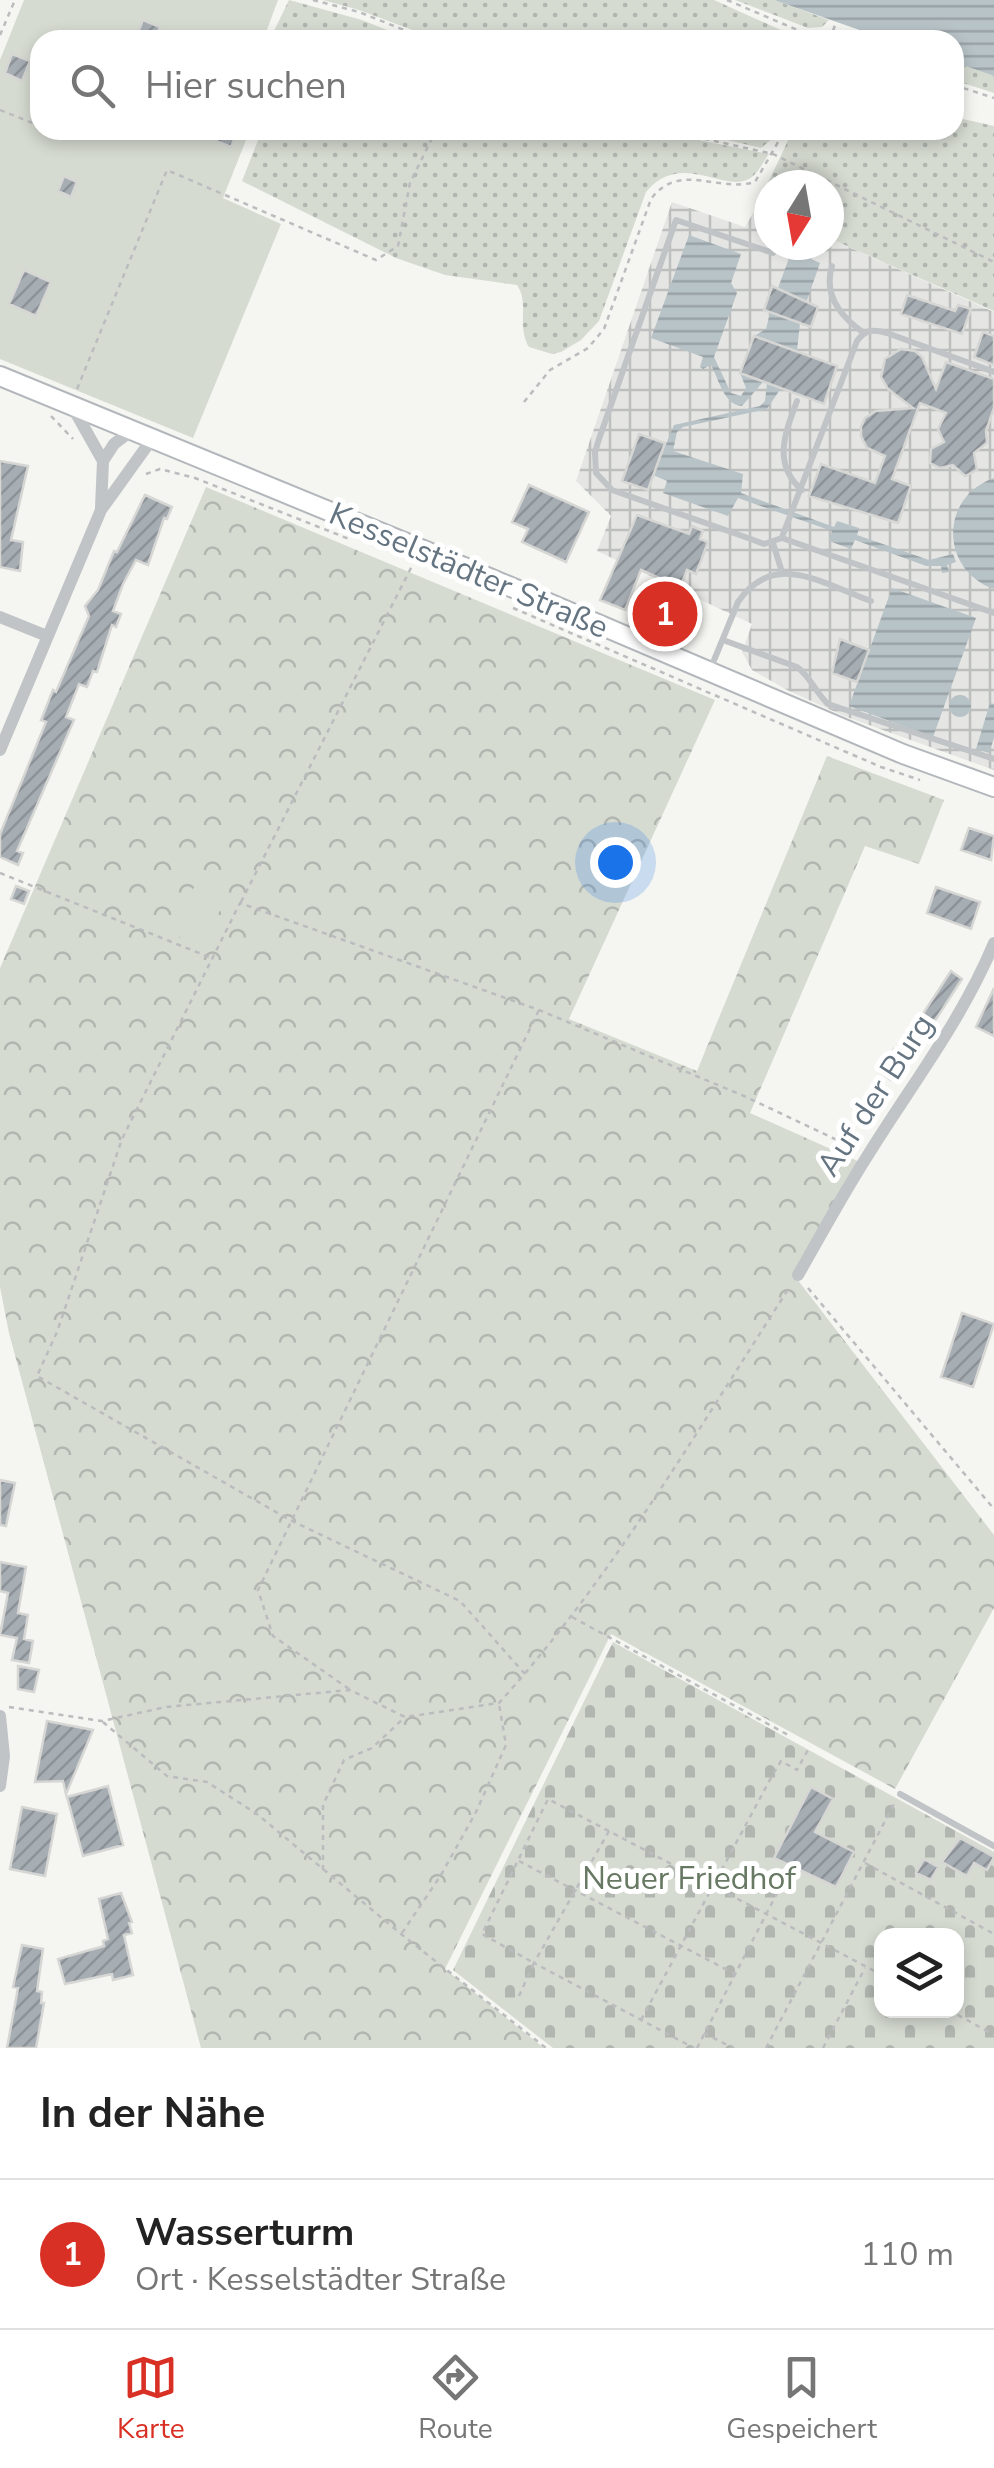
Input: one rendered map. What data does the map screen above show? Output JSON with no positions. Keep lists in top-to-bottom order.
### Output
{
  "streets": {
    "main road": ["Kesselstädter Straße"],
    "street": ["Auf der Burg"]
  },
  "parks": ["Neuer Friedhof"],
  "north": "bottom",
  "page": {
    "search": "Hier suchen",
    "pins": "1",
    "heading": "In der Nähe",
    "list": [
      {
        "mark": "1",
        "name": "Wasserturm",
        "note": "Ort · Kesselstädter Straße",
        "value": "110 m"
      }
    ],
    "nav": ["Karte", "Route", "Gespeichert"]
  }
}
